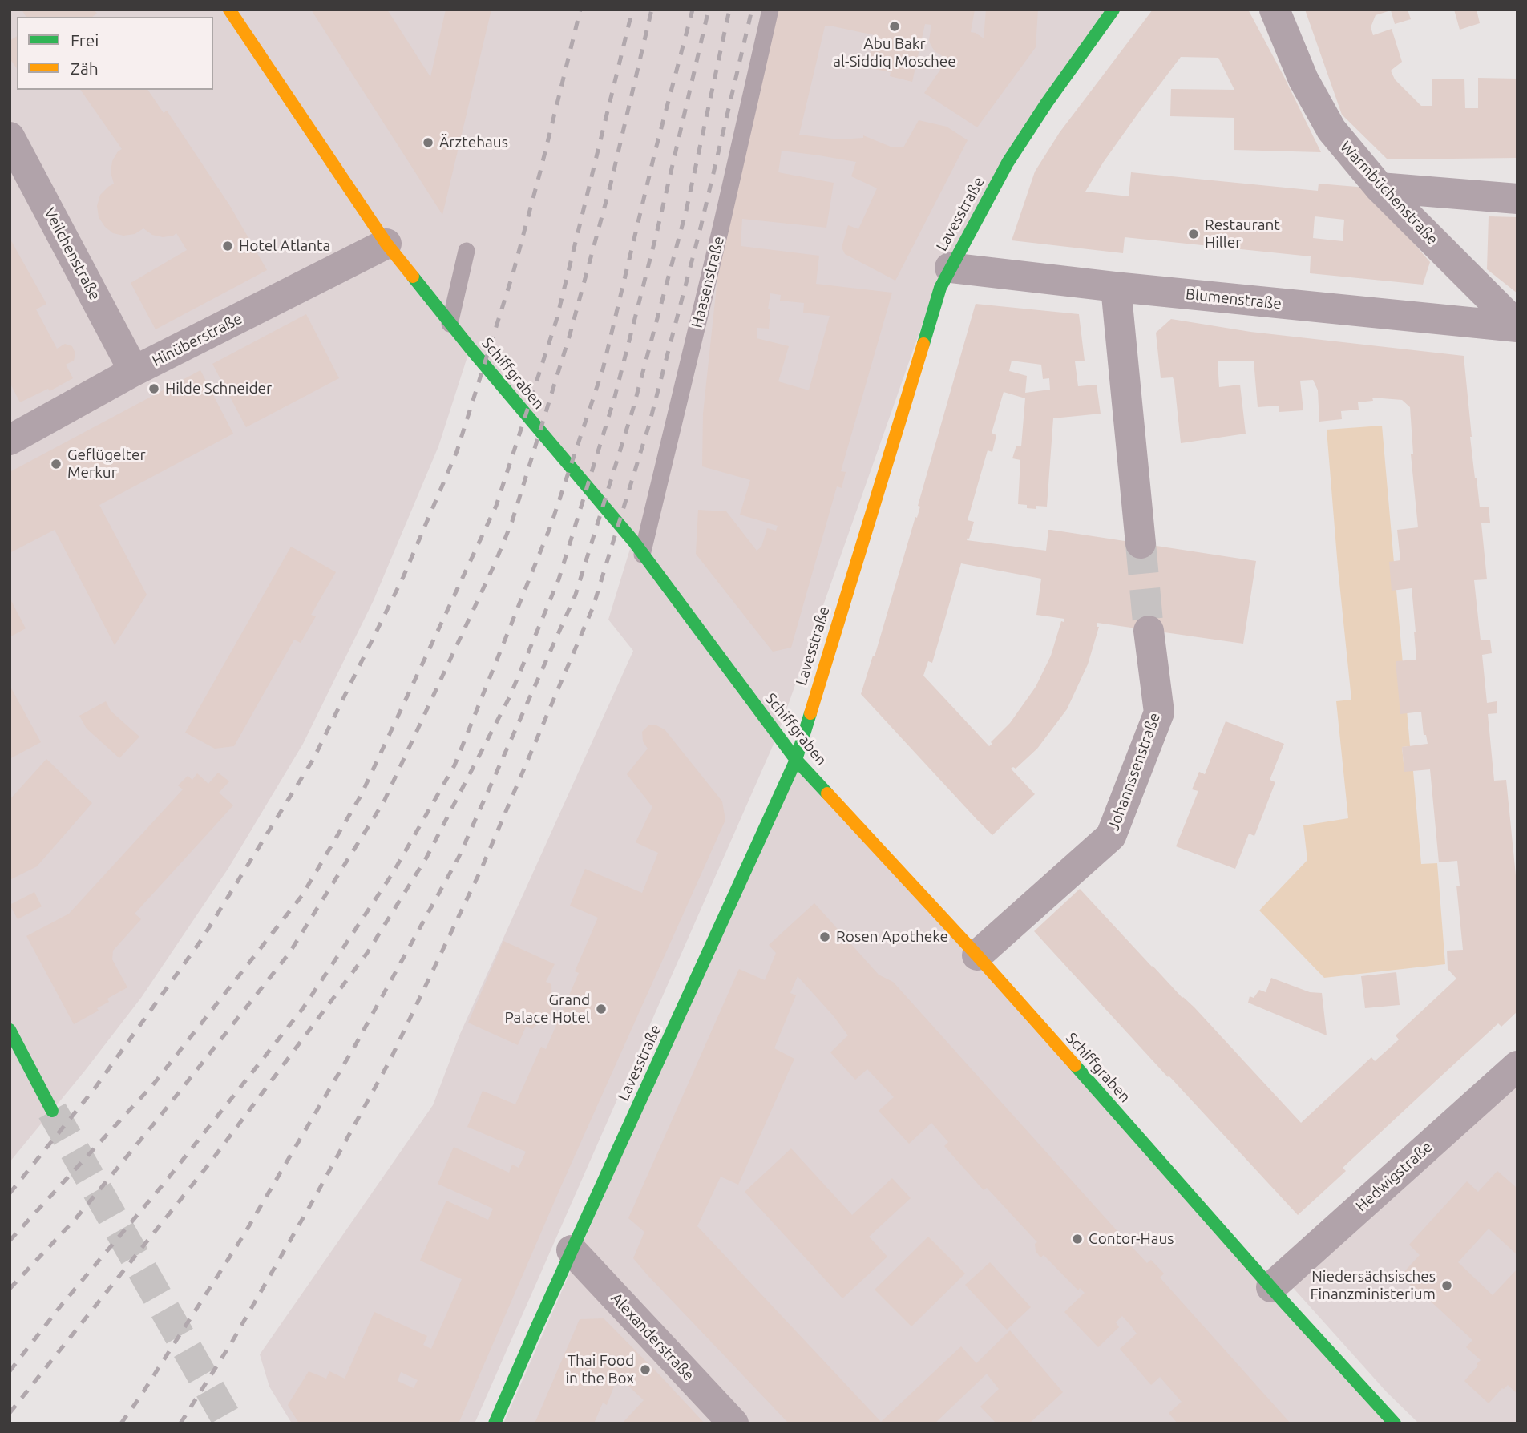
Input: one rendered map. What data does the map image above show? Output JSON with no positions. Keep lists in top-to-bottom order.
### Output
{
  "streets": {
    "main road": ["Lavesstraße", "Schiffgraben"],
    "street": [
      "Warmbüchenstraße",
      "Veilchenstraße",
      "Blumenstraße",
      "Hinüberstraße",
      "Johannssenstraße",
      "Hedwigstraße",
      "Alexanderstraße"
    ],
    "lane": ["Haasenstraße"]
  },
  "crossings": [
    ["Warmbüchenstraße", "Blumenstraße"],
    ["Lavesstraße", "Blumenstraße"],
    ["Lavesstraße", "Schiffgraben"],
    ["Lavesstraße", "Alexanderstraße"],
    ["Veilchenstraße", "Hinüberstraße"],
    ["Haasenstraße", "Schiffgraben"],
    ["Hinüberstraße", "Schiffgraben"],
    ["Schiffgraben", "Johannssenstraße"],
    ["Schiffgraben", "Hedwigstraße"]
  ],
  "places": [
    "Abu Bakr al-Siddiq Moschee",
    "Ärztehaus",
    "Restaurant Hiller",
    "Hotel Atlanta",
    "Hilde Schneider",
    "Geflügelter Merkur",
    "Rosen Apotheke",
    "Grand Palace Hotel",
    "Contor-Haus",
    "Niedersächsisches Finanzministerium",
    "Thai Food in the Box"
  ],
  "legend": ["Frei", "Zäh"]
}
